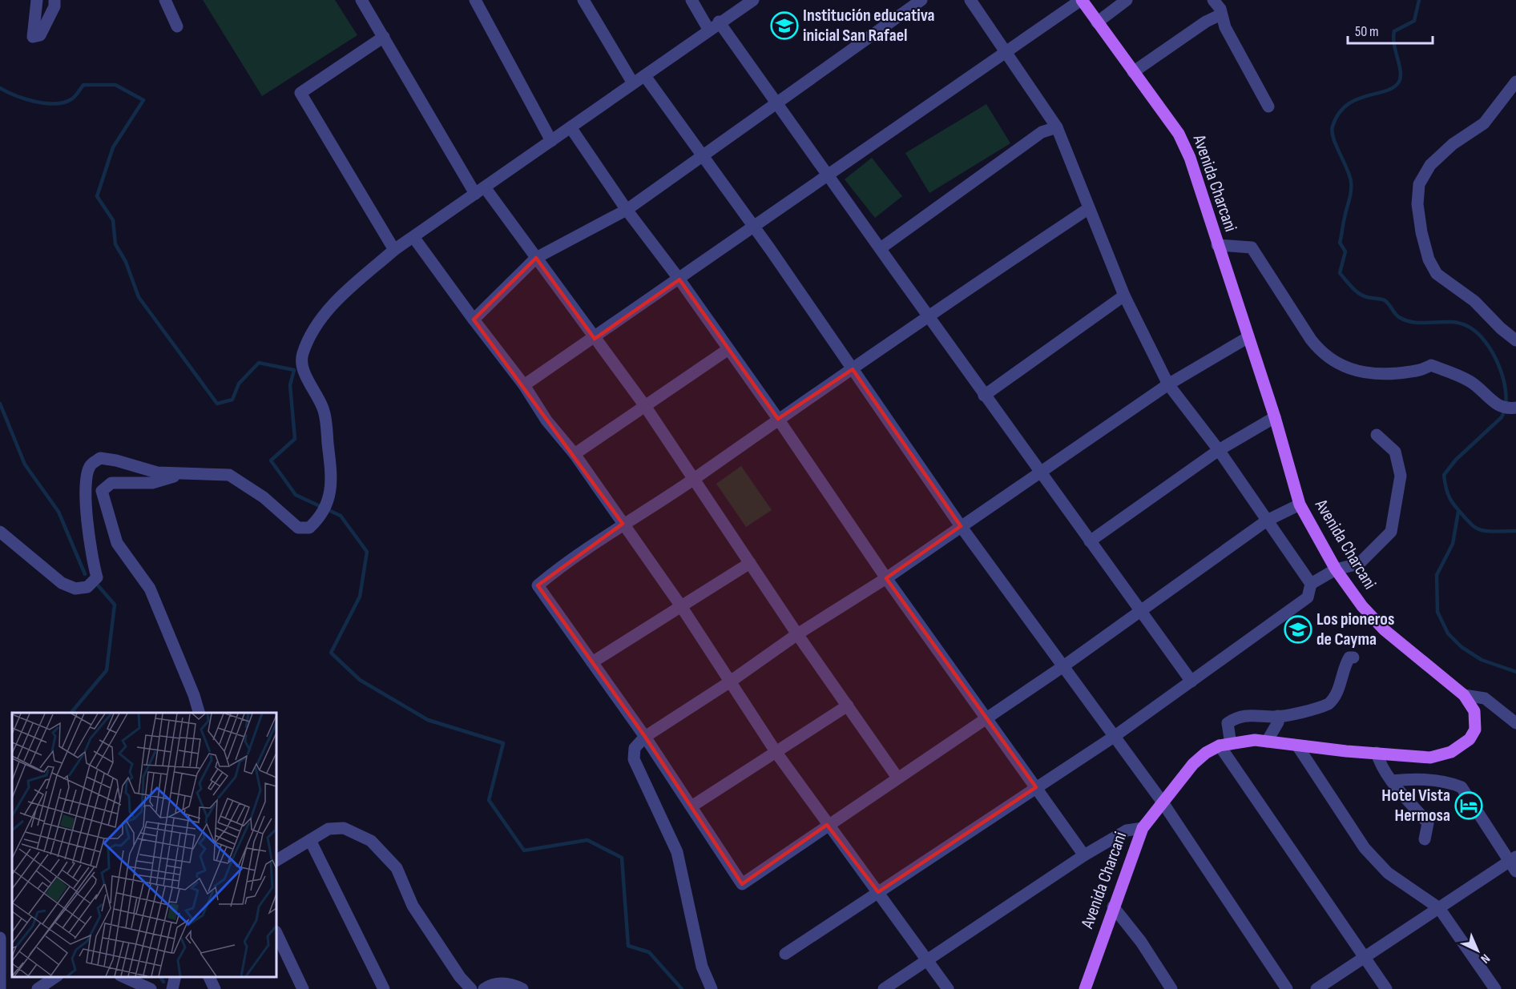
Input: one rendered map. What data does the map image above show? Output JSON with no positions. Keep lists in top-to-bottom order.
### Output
{
  "streets": {
    "main road": ["Avenida Charcani"]
  },
  "places": {
    "school or university": ["Institución educativa inicial San Rafael", "Los pioneros de Cayma"],
    "hotel": ["Hotel Vista Hermosa"]
  },
  "scale_bar": "50 m",
  "north": "bottom right"
}
